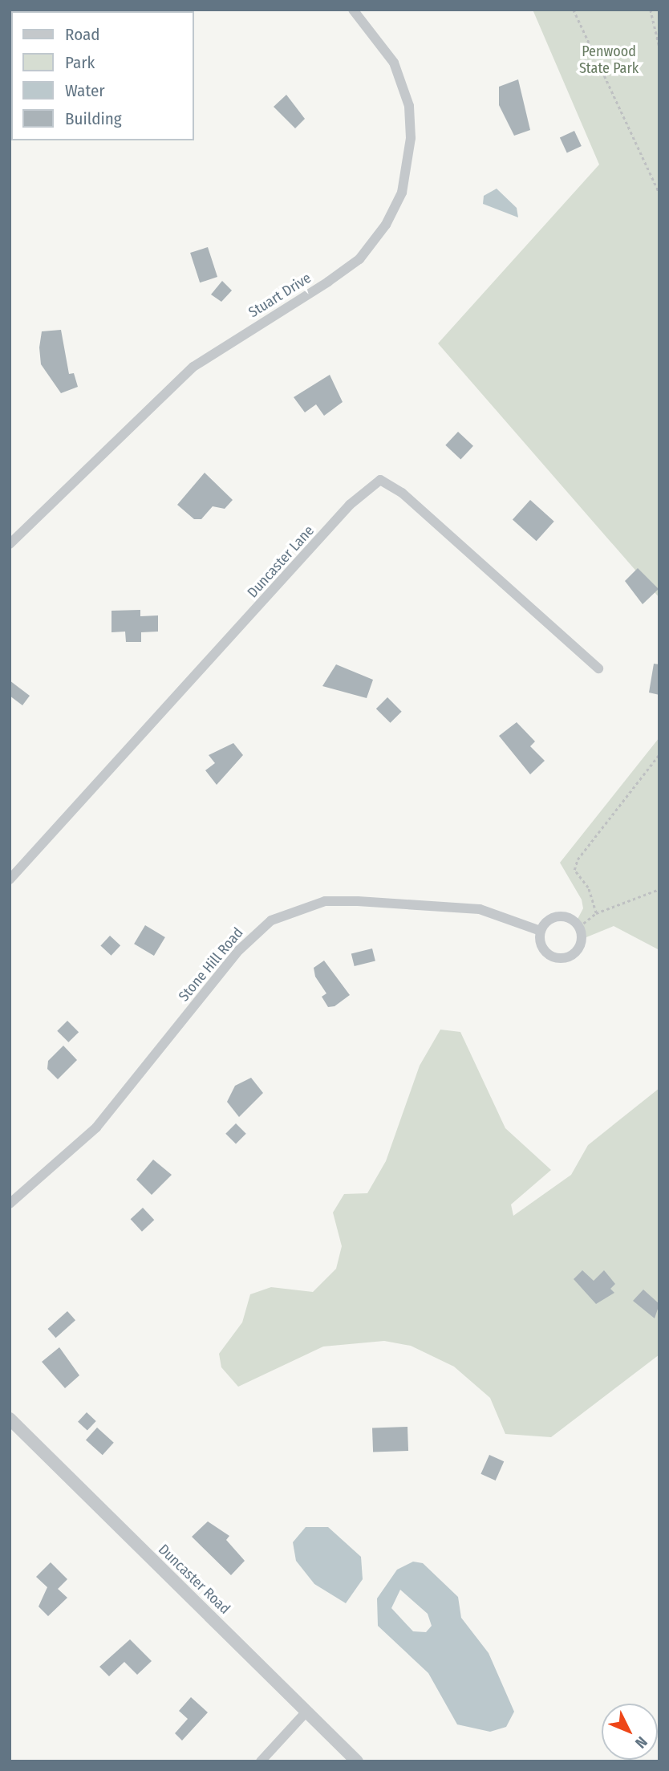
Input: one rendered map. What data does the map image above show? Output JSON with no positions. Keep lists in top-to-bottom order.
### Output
{
  "streets": {
    "street": [
      "Stuart Drive",
      "Duncaster Lane",
      "Stone Hill Road",
      "Duncaster Road"
    ]
  },
  "parks": ["Penwood State Park"],
  "legend": [
    "Road",
    "Park",
    "Water",
    "Building"
  ],
  "north": "bottom right"
}
